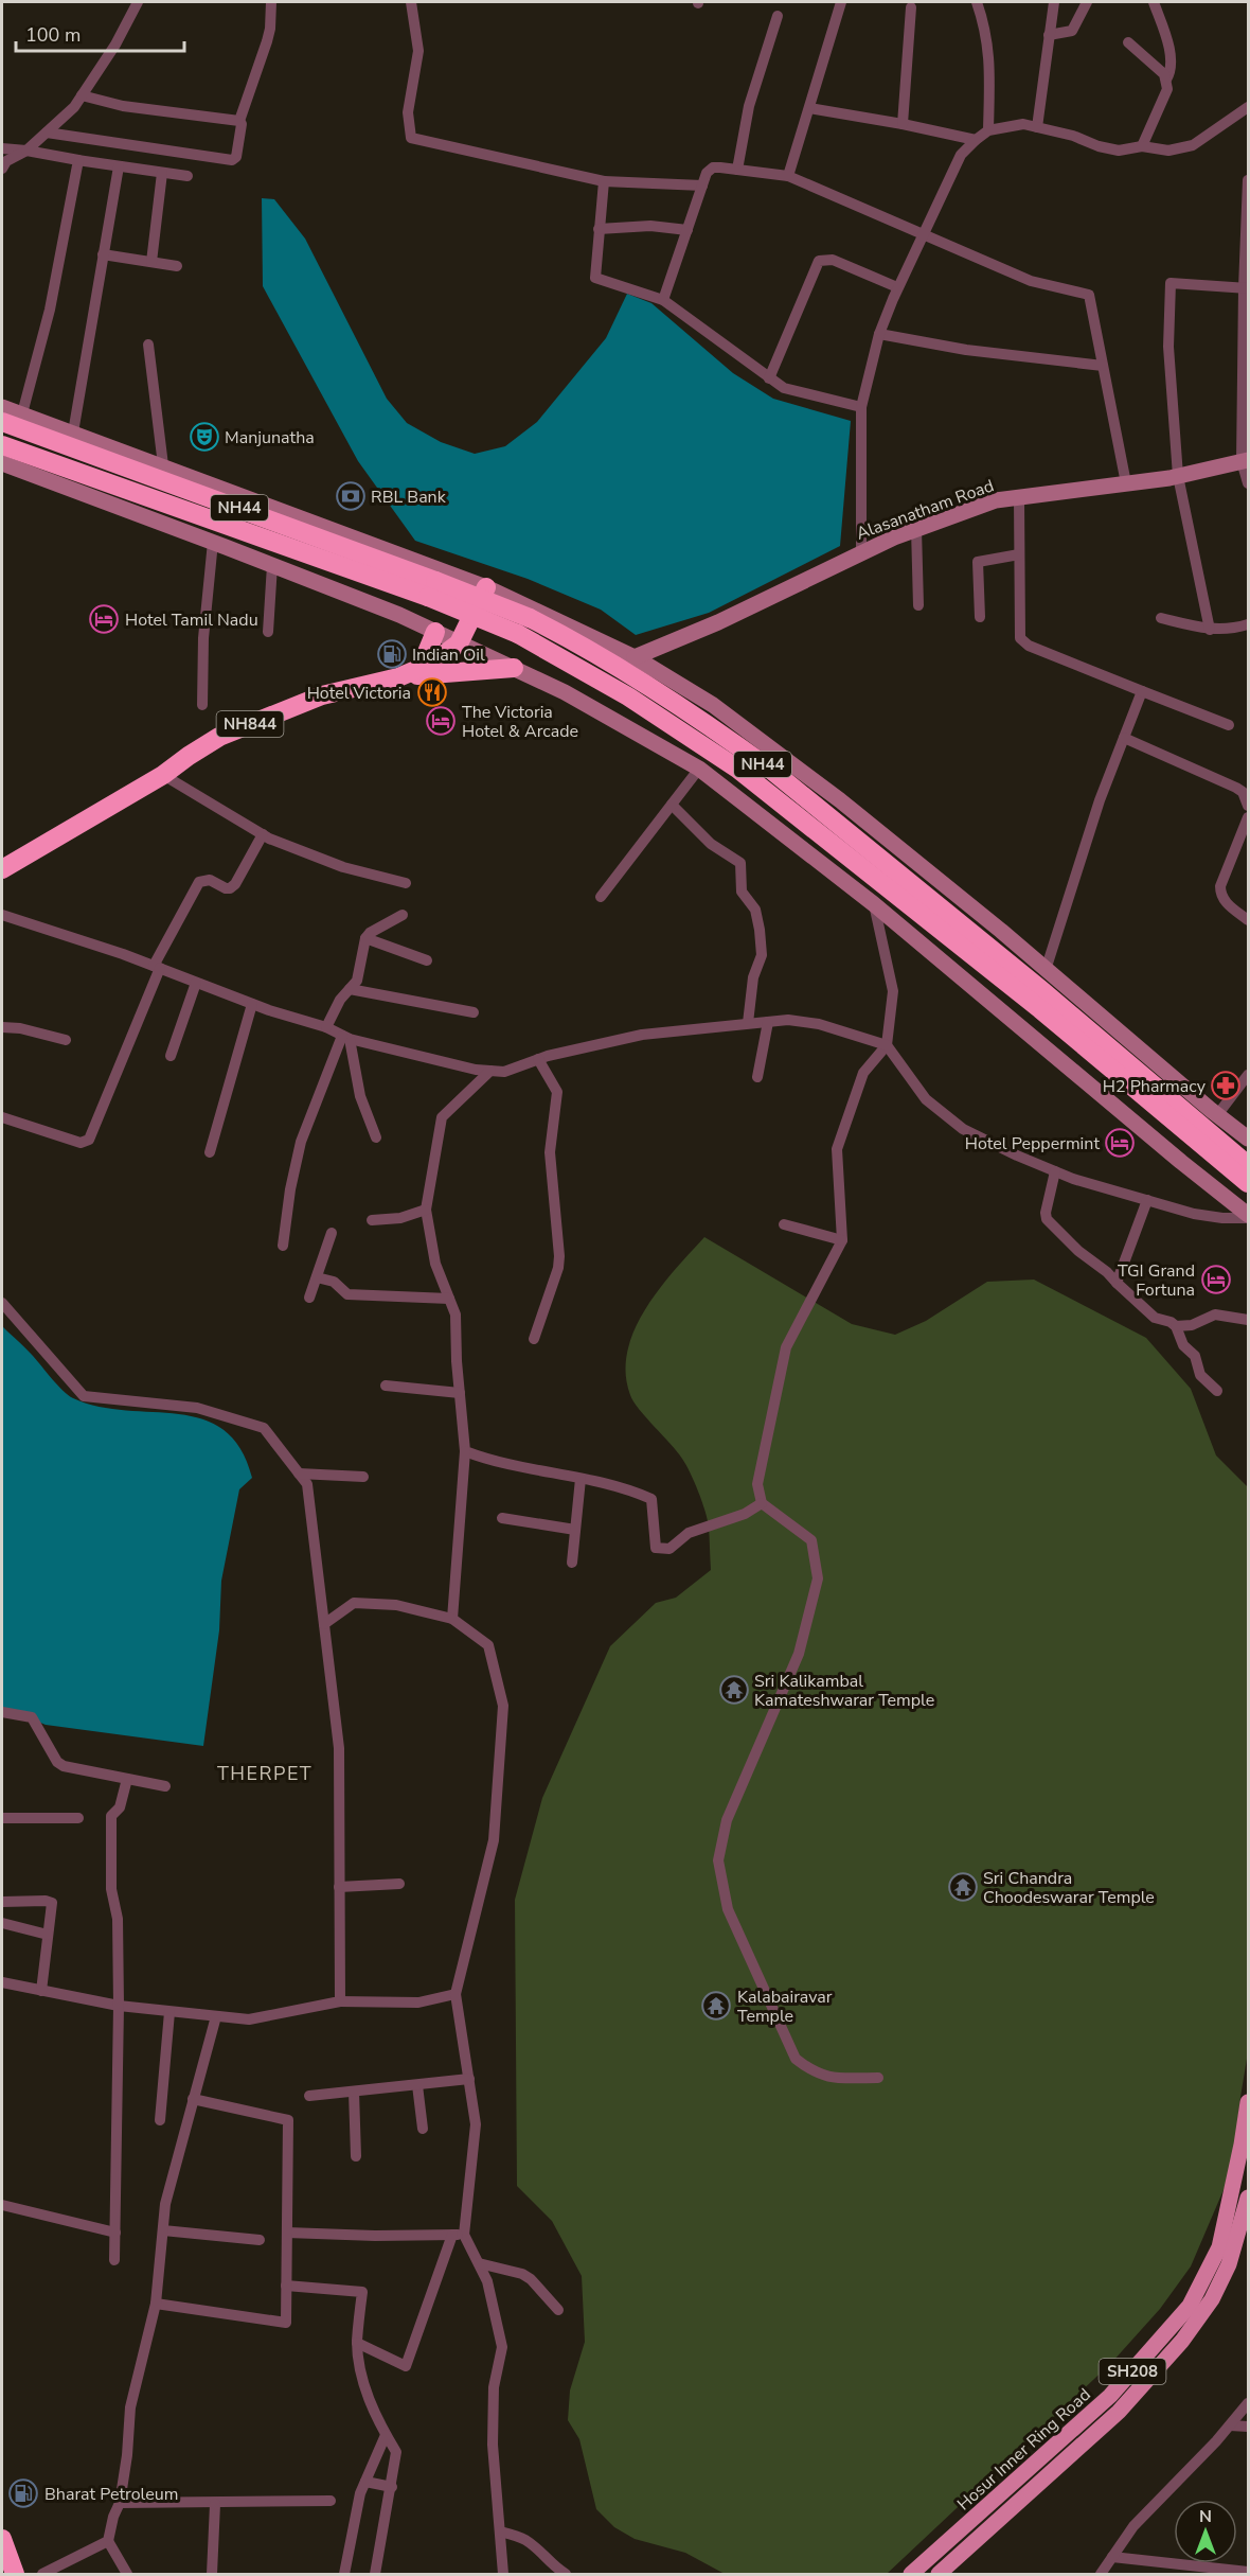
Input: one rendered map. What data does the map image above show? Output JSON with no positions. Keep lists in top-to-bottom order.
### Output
{
  "streets": {
    "highway": ["NH44", "NH844"],
    "main road": ["SH208", "Hosur Inner Ring Road"],
    "street": ["Alasanatham Road"]
  },
  "districts": ["THERPET"],
  "places": {
    "theatre": ["Manjunatha"],
    "bank": ["RBL Bank"],
    "hotel": [
      "Hotel Tamil Nadu",
      "The Victoria Hotel & Arcade",
      "Hotel Peppermint",
      "TGI Grand Fortuna"
    ],
    "fuel station": ["Indian Oil", "Bharat Petroleum"],
    "restaurant": ["Hotel Victoria"],
    "pharmacy": ["H2 Pharmacy"],
    "temple": ["Sri Kalikambal Kamateshwarar Temple", "Sri Chandra Choodeswarar Temple", "Kalabairavar Temple"]
  },
  "scale_bar": "100 m",
  "north": "top"
}
